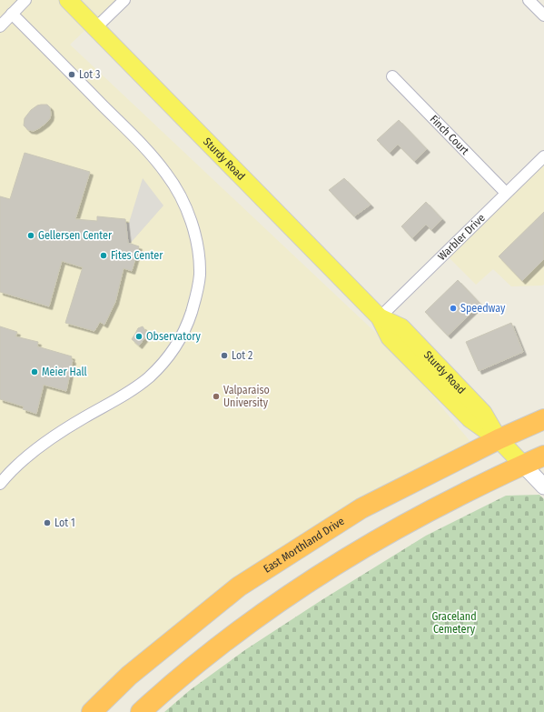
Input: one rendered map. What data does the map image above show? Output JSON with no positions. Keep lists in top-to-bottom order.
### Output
{
  "streets": {
    "highway": ["East Morthland Drive"],
    "main road": ["Sturdy Road"],
    "street": ["Finch Court", "Warbler Drive"]
  },
  "crossings": [
    ["Finch Court", "Warbler Drive"],
    ["Sturdy Road", "Warbler Drive"],
    ["Sturdy Road", "East Morthland Drive"]
  ],
  "parks": ["Graceland Cemetery"],
  "places": [
    "Lot 3",
    "Gellersen Center",
    "Fites Center",
    "Speedway",
    "Observatory",
    "Lot 2",
    "Meier Hall",
    "Valparaiso University",
    "Lot 1"
  ]
}
